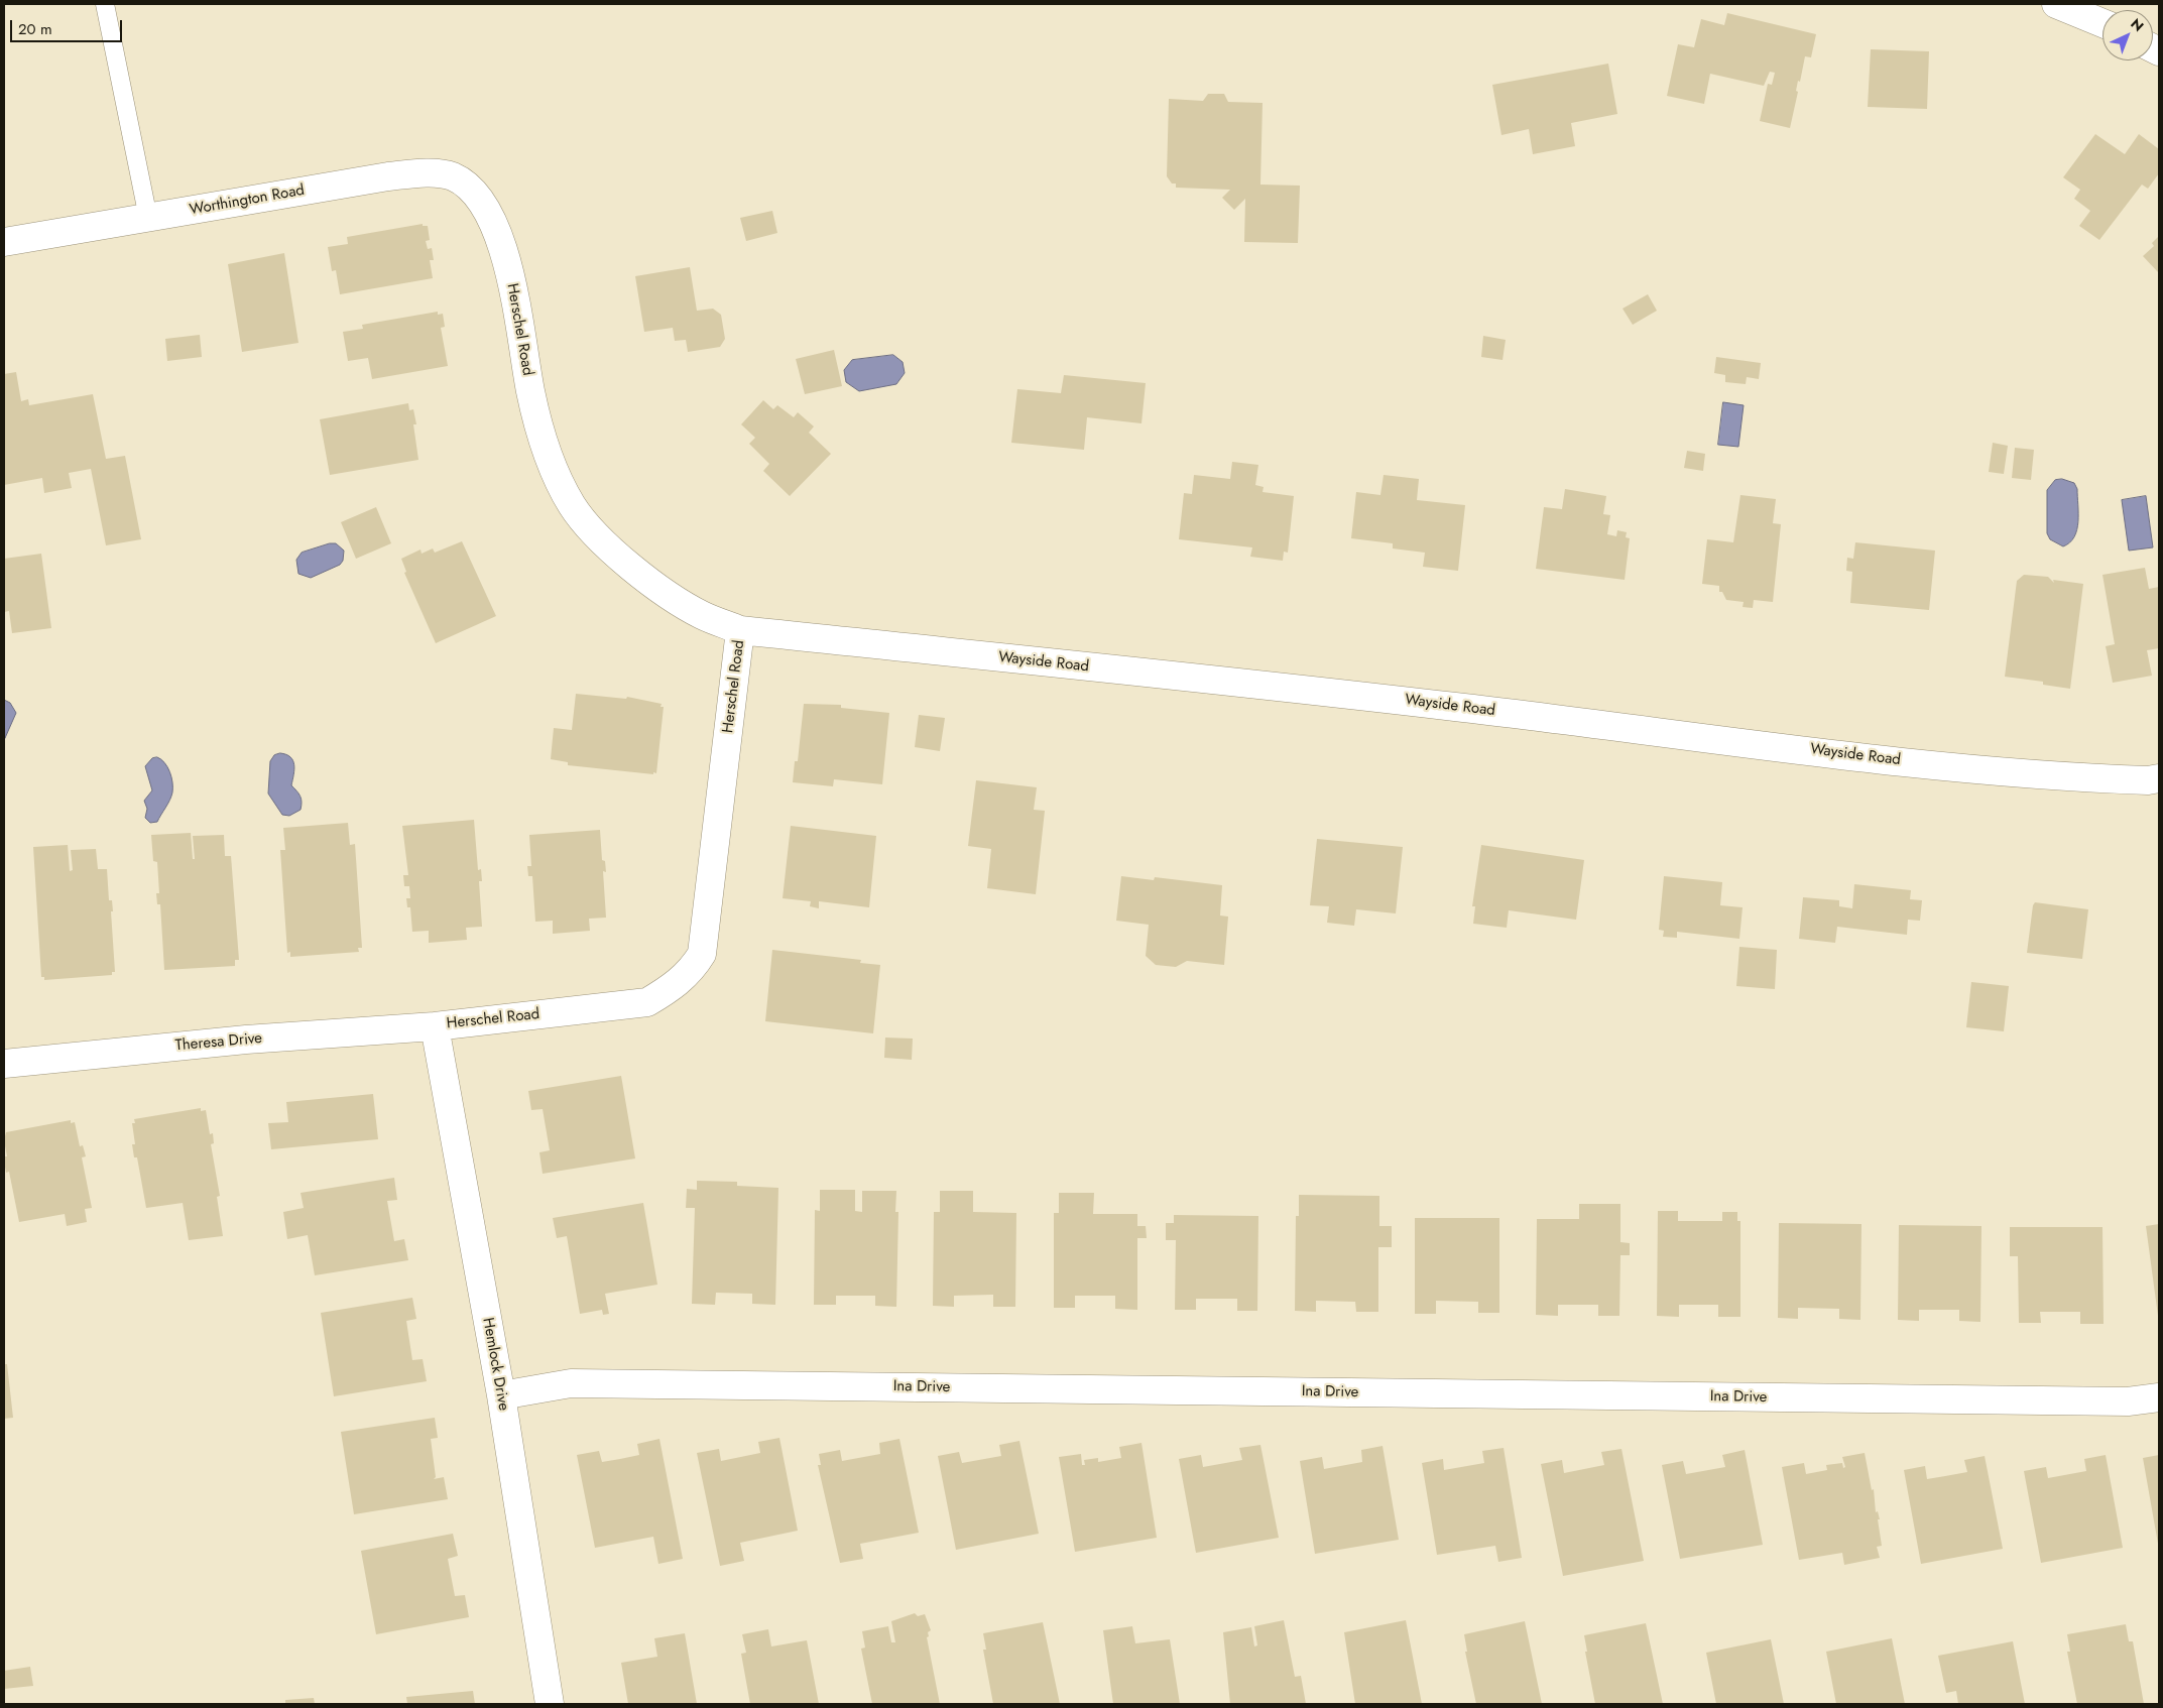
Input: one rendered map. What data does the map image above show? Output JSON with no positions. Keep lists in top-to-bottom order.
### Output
{
  "streets": {
    "street": [
      "Worthington Road",
      "Herschel Road",
      "Wayside Road",
      "Theresa Drive",
      "Hemlock Drive",
      "Ina Drive"
    ]
  },
  "crossings": [
    ["Worthington Road", "Herschel Road"],
    ["Herschel Road", "Wayside Road"],
    ["Herschel Road", "Theresa Drive"],
    ["Herschel Road", "Hemlock Drive"],
    ["Theresa Drive", "Hemlock Drive"],
    ["Hemlock Drive", "Ina Drive"]
  ],
  "scale_bar": "20 m",
  "north": "top right"
}
